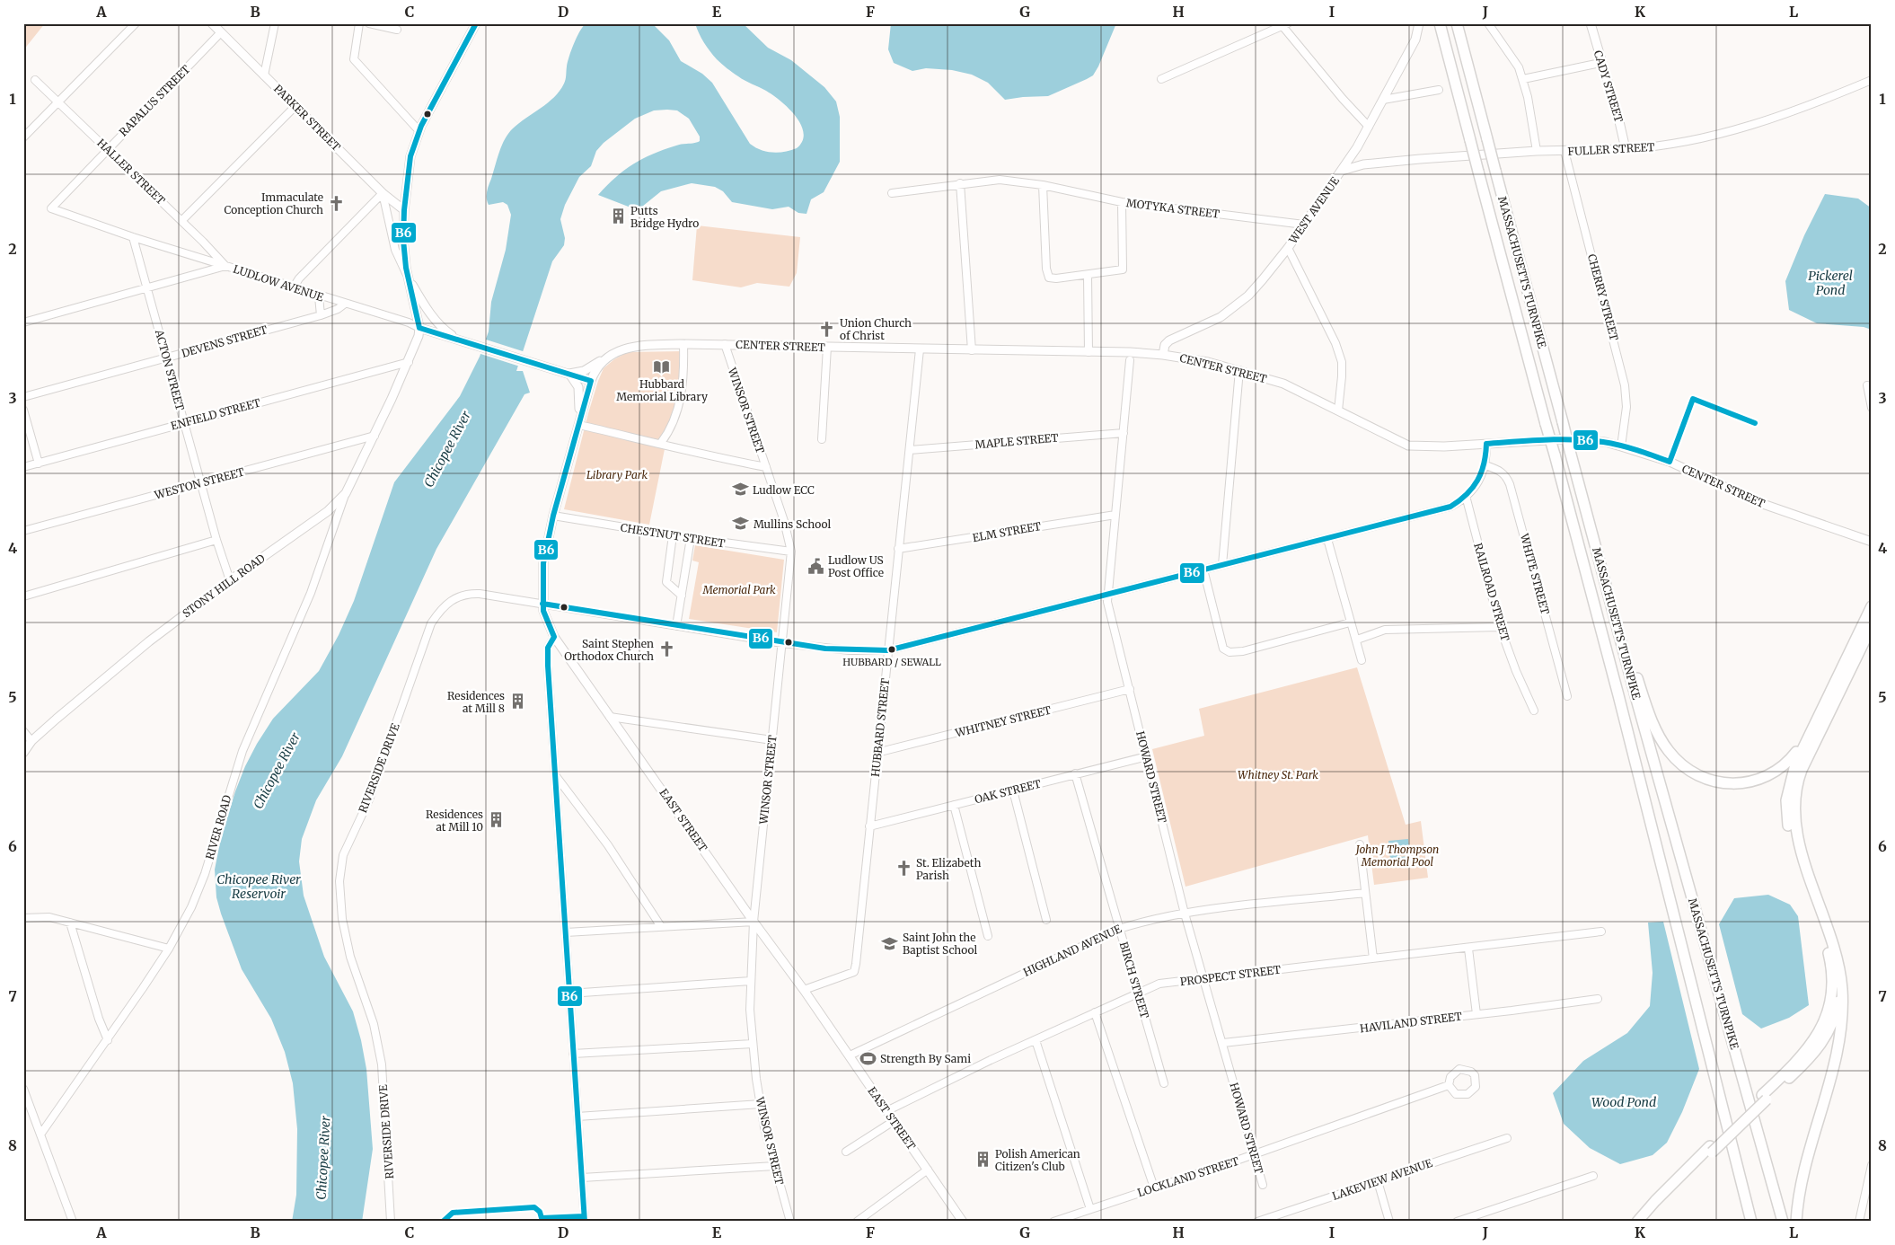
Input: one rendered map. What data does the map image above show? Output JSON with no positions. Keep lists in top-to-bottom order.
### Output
{
  "streets": {
    "highway": ["MASSACHUSETTS TURNPIKE"],
    "main road": [
      "CADY STREET",
      "PARKER STREET",
      "FULLER STREET",
      "WEST AVENUE",
      "LUDLOW AVENUE",
      "CENTER STREET",
      "STONY HILL ROAD",
      "EAST STREET"
    ],
    "street": [
      "RAPALUS STREET",
      "HALLER STREET",
      "MOTYKA STREET",
      "CHERRY STREET",
      "DEVENS STREET",
      "ACTON STREET",
      "WINSOR STREET",
      "ENFIELD STREET",
      "MAPLE STREET",
      "WESTON STREET",
      "ELM STREET",
      "CHESTNUT STREET",
      "WHITE STREET",
      "RAILROAD STREET",
      "WHITNEY STREET",
      "HUBBARD STREET",
      "RIVERSIDE DRIVE",
      "HOWARD STREET",
      "OAK STREET",
      "RIVER ROAD",
      "HIGHLAND AVENUE",
      "PROSPECT STREET",
      "BIRCH STREET",
      "HAVILAND STREET",
      "LOCKLAND STREET",
      "LAKEVIEW AVENUE"
    ]
  },
  "crossings": [
    ["CADY STREET", "FULLER STREET"],
    ["RAPALUS STREET", "PARKER STREET"],
    ["RAPALUS STREET", "HALLER STREET"],
    ["RAPALUS STREET", "LUDLOW AVENUE"],
    ["FULLER STREET", "WEST AVENUE"],
    ["FULLER STREET", "CHERRY STREET"],
    ["HALLER STREET", "LUDLOW AVENUE"],
    ["MOTYKA STREET", "WEST AVENUE"],
    ["WEST AVENUE", "CENTER STREET"],
    ["LUDLOW AVENUE", "DEVENS STREET"],
    ["LUDLOW AVENUE", "ACTON STREET"],
    ["LUDLOW AVENUE", "STONY HILL ROAD"],
    ["CHERRY STREET", "CENTER STREET"],
    ["DEVENS STREET", "ACTON STREET"],
    ["CENTER STREET", "WINSOR STREET"],
    ["CENTER STREET", "HUBBARD STREET"],
    ["CENTER STREET", "EAST STREET"],
    ["ACTON STREET", "ENFIELD STREET"],
    ["ACTON STREET", "WESTON STREET"],
    ["ACTON STREET", "STONY HILL ROAD"],
    ["WINSOR STREET", "CHESTNUT STREET"],
    ["WINSOR STREET", "RIVERSIDE DRIVE"],
    ["WINSOR STREET", "EAST STREET"],
    ["ENFIELD STREET", "STONY HILL ROAD"],
    ["MAPLE STREET", "HUBBARD STREET"],
    ["MAPLE STREET", "HOWARD STREET"],
    ["WESTON STREET", "STONY HILL ROAD"],
    ["ELM STREET", "HUBBARD STREET"],
    ["ELM STREET", "HOWARD STREET"],
    ["CHESTNUT STREET", "EAST STREET"],
    ["WHITE STREET", "RIVERSIDE DRIVE"],
    ["STONY HILL ROAD", "RIVER ROAD"],
    ["RAILROAD STREET", "RIVERSIDE DRIVE"],
    ["WHITNEY STREET", "HUBBARD STREET"],
    ["WHITNEY STREET", "HOWARD STREET"],
    ["HUBBARD STREET", "RIVERSIDE DRIVE"],
    ["HUBBARD STREET", "OAK STREET"],
    ["HUBBARD STREET", "EAST STREET"],
    ["RIVERSIDE DRIVE", "HOWARD STREET"],
    ["RIVERSIDE DRIVE", "EAST STREET"],
    ["HOWARD STREET", "OAK STREET"],
    ["HOWARD STREET", "HIGHLAND AVENUE"],
    ["HOWARD STREET", "PROSPECT STREET"],
    ["HOWARD STREET", "HAVILAND STREET"],
    ["HOWARD STREET", "LOCKLAND STREET"],
    ["OAK STREET", "BIRCH STREET"],
    ["EAST STREET", "HIGHLAND AVENUE"],
    ["EAST STREET", "PROSPECT STREET"],
    ["HIGHLAND AVENUE", "BIRCH STREET"],
    ["PROSPECT STREET", "BIRCH STREET"]
  ],
  "water": [
    "Pickerel Pond",
    "Chicopee River",
    "Chicopee River Reservoir",
    "Wood Pond"
  ],
  "parks": [
    "Library Park",
    "Memorial Park",
    "Whitney St. Park",
    "John J Thompson Memorial Pool"
  ],
  "places": {
    "church": [
      "Immaculate Conception Church",
      "Union Church of Christ",
      "Saint Stephen Orthodox Church",
      "St. Elizabeth Parish"
    ],
    "building": [
      "Putts Bridge Hydro",
      "Residences at Mill 8",
      "Residences at Mill 10",
      "Polish American Citizen's Club"
    ],
    "library": ["Hubbard Memorial Library"],
    "school or university": ["Ludlow ECC", "Mullins School", "Saint John the Baptist School"],
    "public building": ["Ludlow US Post Office"],
    "other": ["HUBBARD / SEWALL"],
    "sports": ["Strength By Sami"]
  },
  "lines": ["transit line B6"],
  "grid": {
    "columns": [
      "A",
      "B",
      "C",
      "D",
      "E",
      "F",
      "G",
      "H",
      "I",
      "J",
      "K",
      "L"
    ],
    "rows": [
      "1",
      "2",
      "3",
      "4",
      "5",
      "6",
      "7",
      "8"
    ]
  }
}
